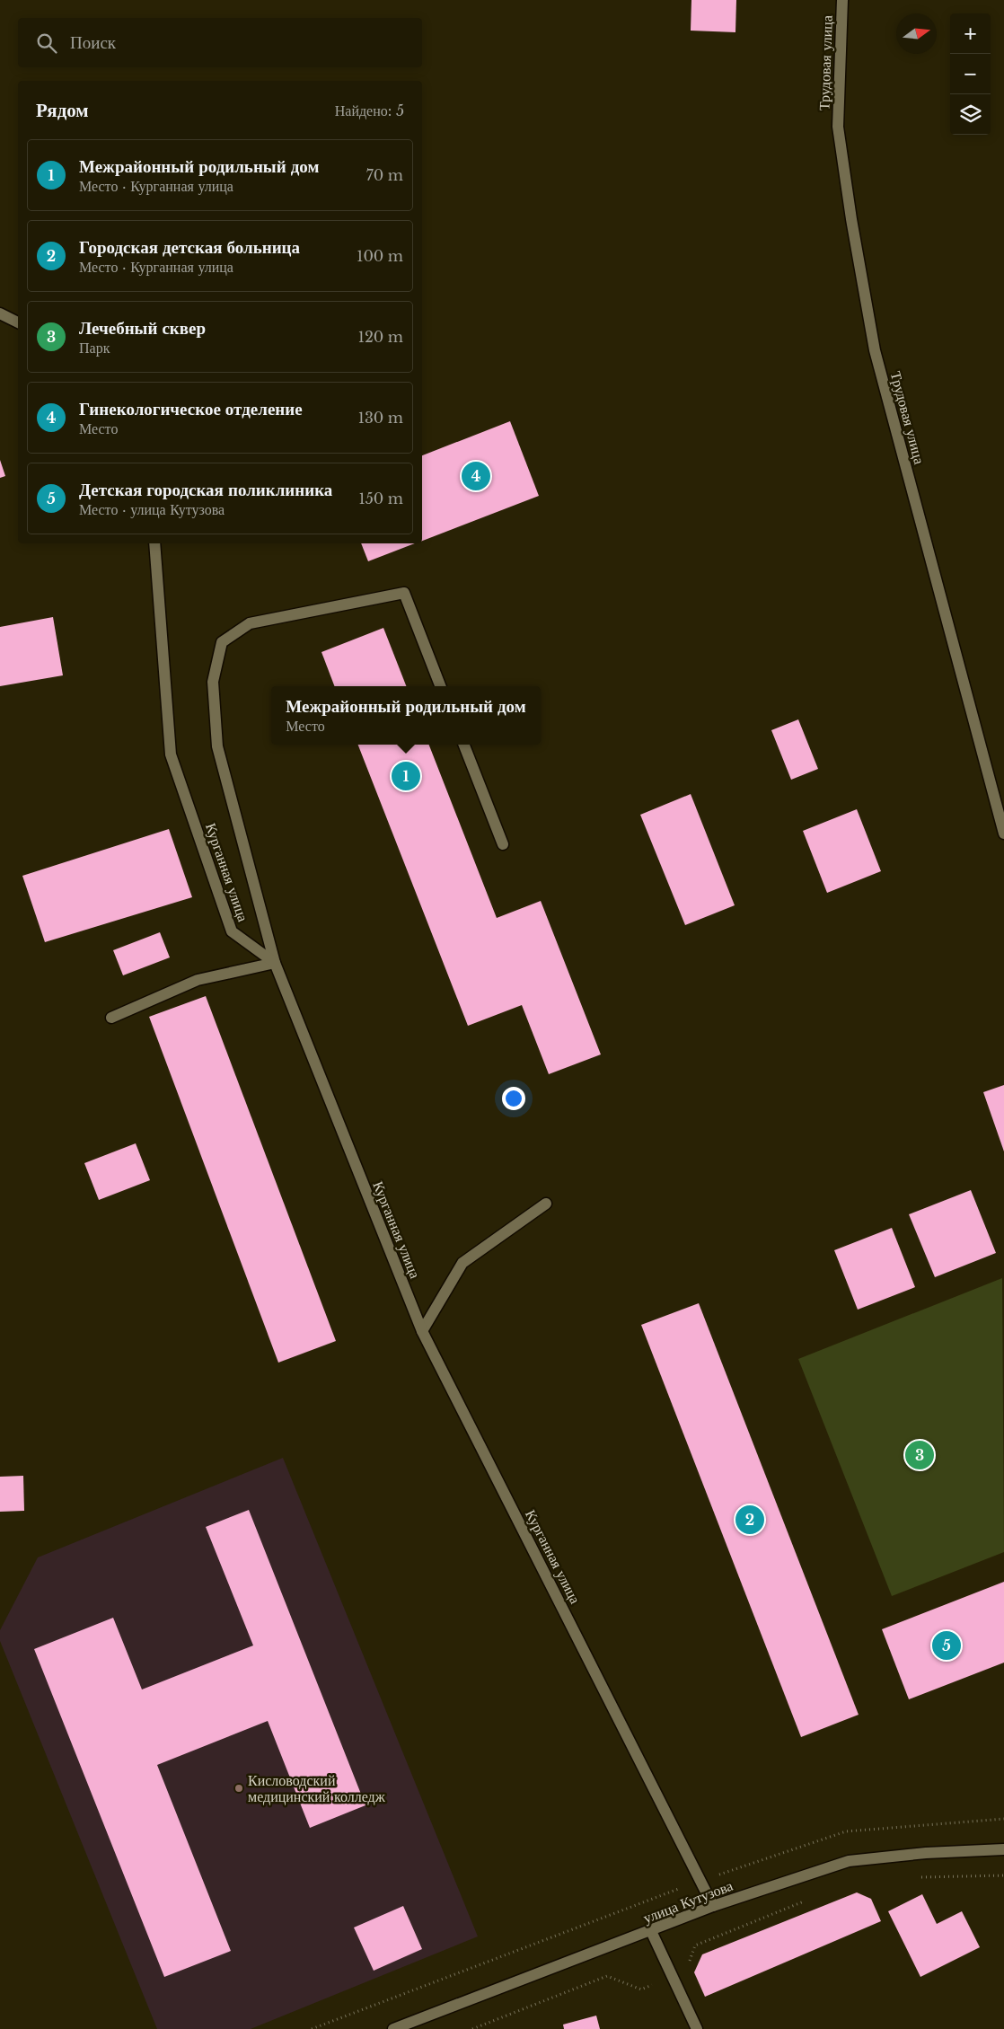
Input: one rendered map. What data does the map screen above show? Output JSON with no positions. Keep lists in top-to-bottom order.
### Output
{
  "streets": {
    "street": ["Трудовая улица", "Курганная улица", "улица Кутузова"]
  },
  "crossings": [
    ["Курганная улица", "улица Кутузова"]
  ],
  "places": ["Кисловодский медицинский колледж"],
  "north": "right",
  "page": {
    "map_buttons": ["+", "−"],
    "search": "Поиск",
    "heading": ["Рядом", "Найдено: 5"],
    "list": [
      {
        "mark": "1",
        "name": "Межрайонный родильный дом",
        "note": "Место · Курганная улица",
        "value": "70 m"
      },
      {
        "mark": "2",
        "name": "Городская детская больница",
        "note": "Место · Курганная улица",
        "value": "100 m"
      },
      {
        "mark": "3",
        "name": "Лечебный сквер",
        "note": "Парк",
        "value": "120 m"
      },
      {
        "mark": "4",
        "name": "Гинекологическое отделение",
        "note": "Место",
        "value": "130 m"
      },
      {
        "mark": "5",
        "name": "Детская городская поликлиника",
        "note": "Место · улица Кутузова",
        "value": "150 m"
      }
    ],
    "pins": [
      "4",
      "1",
      "3",
      "2",
      "5"
    ],
    "popup": ["Межрайонный родильный дом", "Место"]
  }
}
